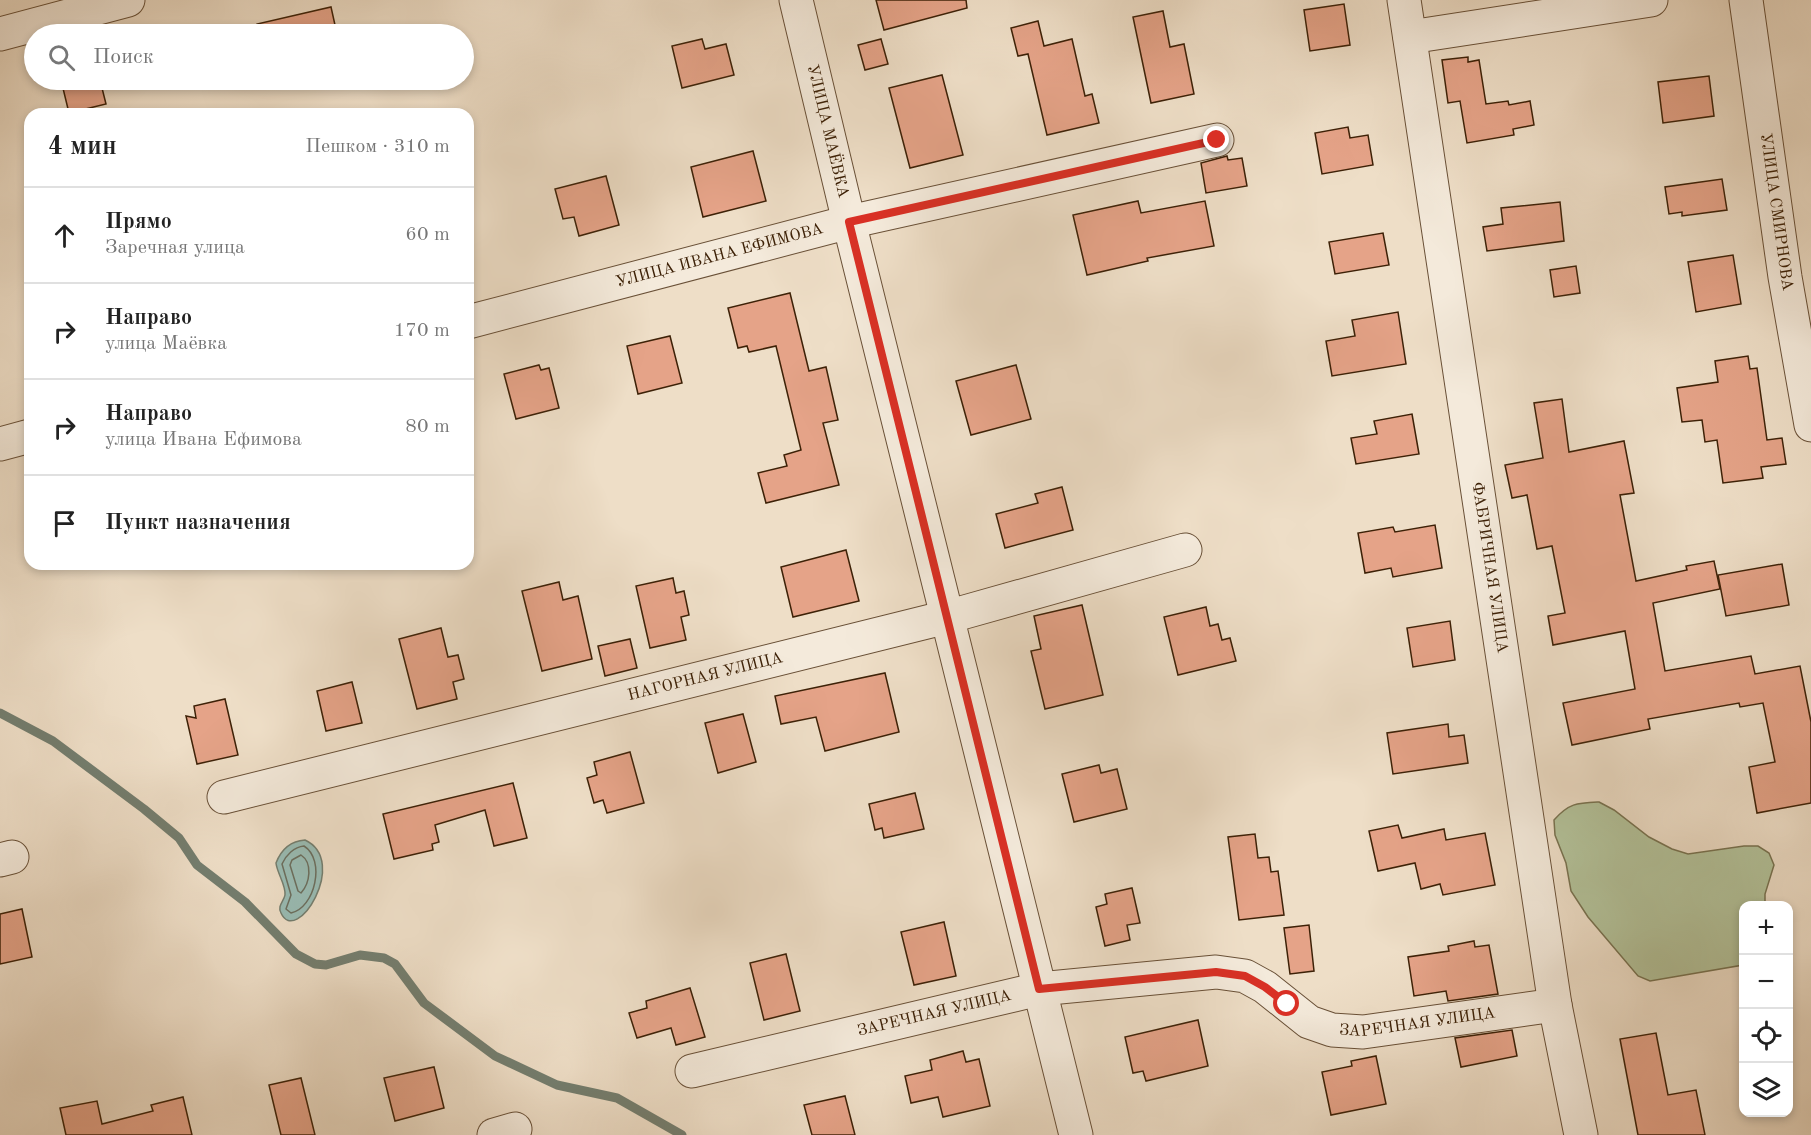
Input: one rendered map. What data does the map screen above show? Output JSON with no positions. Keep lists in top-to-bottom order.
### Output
{
  "streets": {
    "street": [
      "УЛИЦА МАЁВКА",
      "УЛИЦА СМИРНОВА",
      "УЛИЦА ИВАНА ЕФИМОВА",
      "ФАБРИЧНАЯ УЛИЦА",
      "НАГОРНАЯ УЛИЦА",
      "ЗАРЕЧНАЯ УЛИЦА"
    ]
  },
  "crossings": [
    ["УЛИЦА МАЁВКА", "УЛИЦА ИВАНА ЕФИМОВА"],
    ["УЛИЦА МАЁВКА", "НАГОРНАЯ УЛИЦА"],
    ["УЛИЦА МАЁВКА", "ЗАРЕЧНАЯ УЛИЦА"],
    ["ФАБРИЧНАЯ УЛИЦА", "ЗАРЕЧНАЯ УЛИЦА"]
  ],
  "page": {
    "search": "Поиск",
    "heading": ["4 мин", "Пешком · 310 m"],
    "list": [
      ["Прямо", "Заречная улица", "60 m"],
      ["Направо", "улица Маёвка", "170 m"],
      ["Направо", "улица Ивана Ефимова", "80 m"],
      "Пункт назначения"
    ],
    "map_buttons": ["+", "−"]
  }
}
